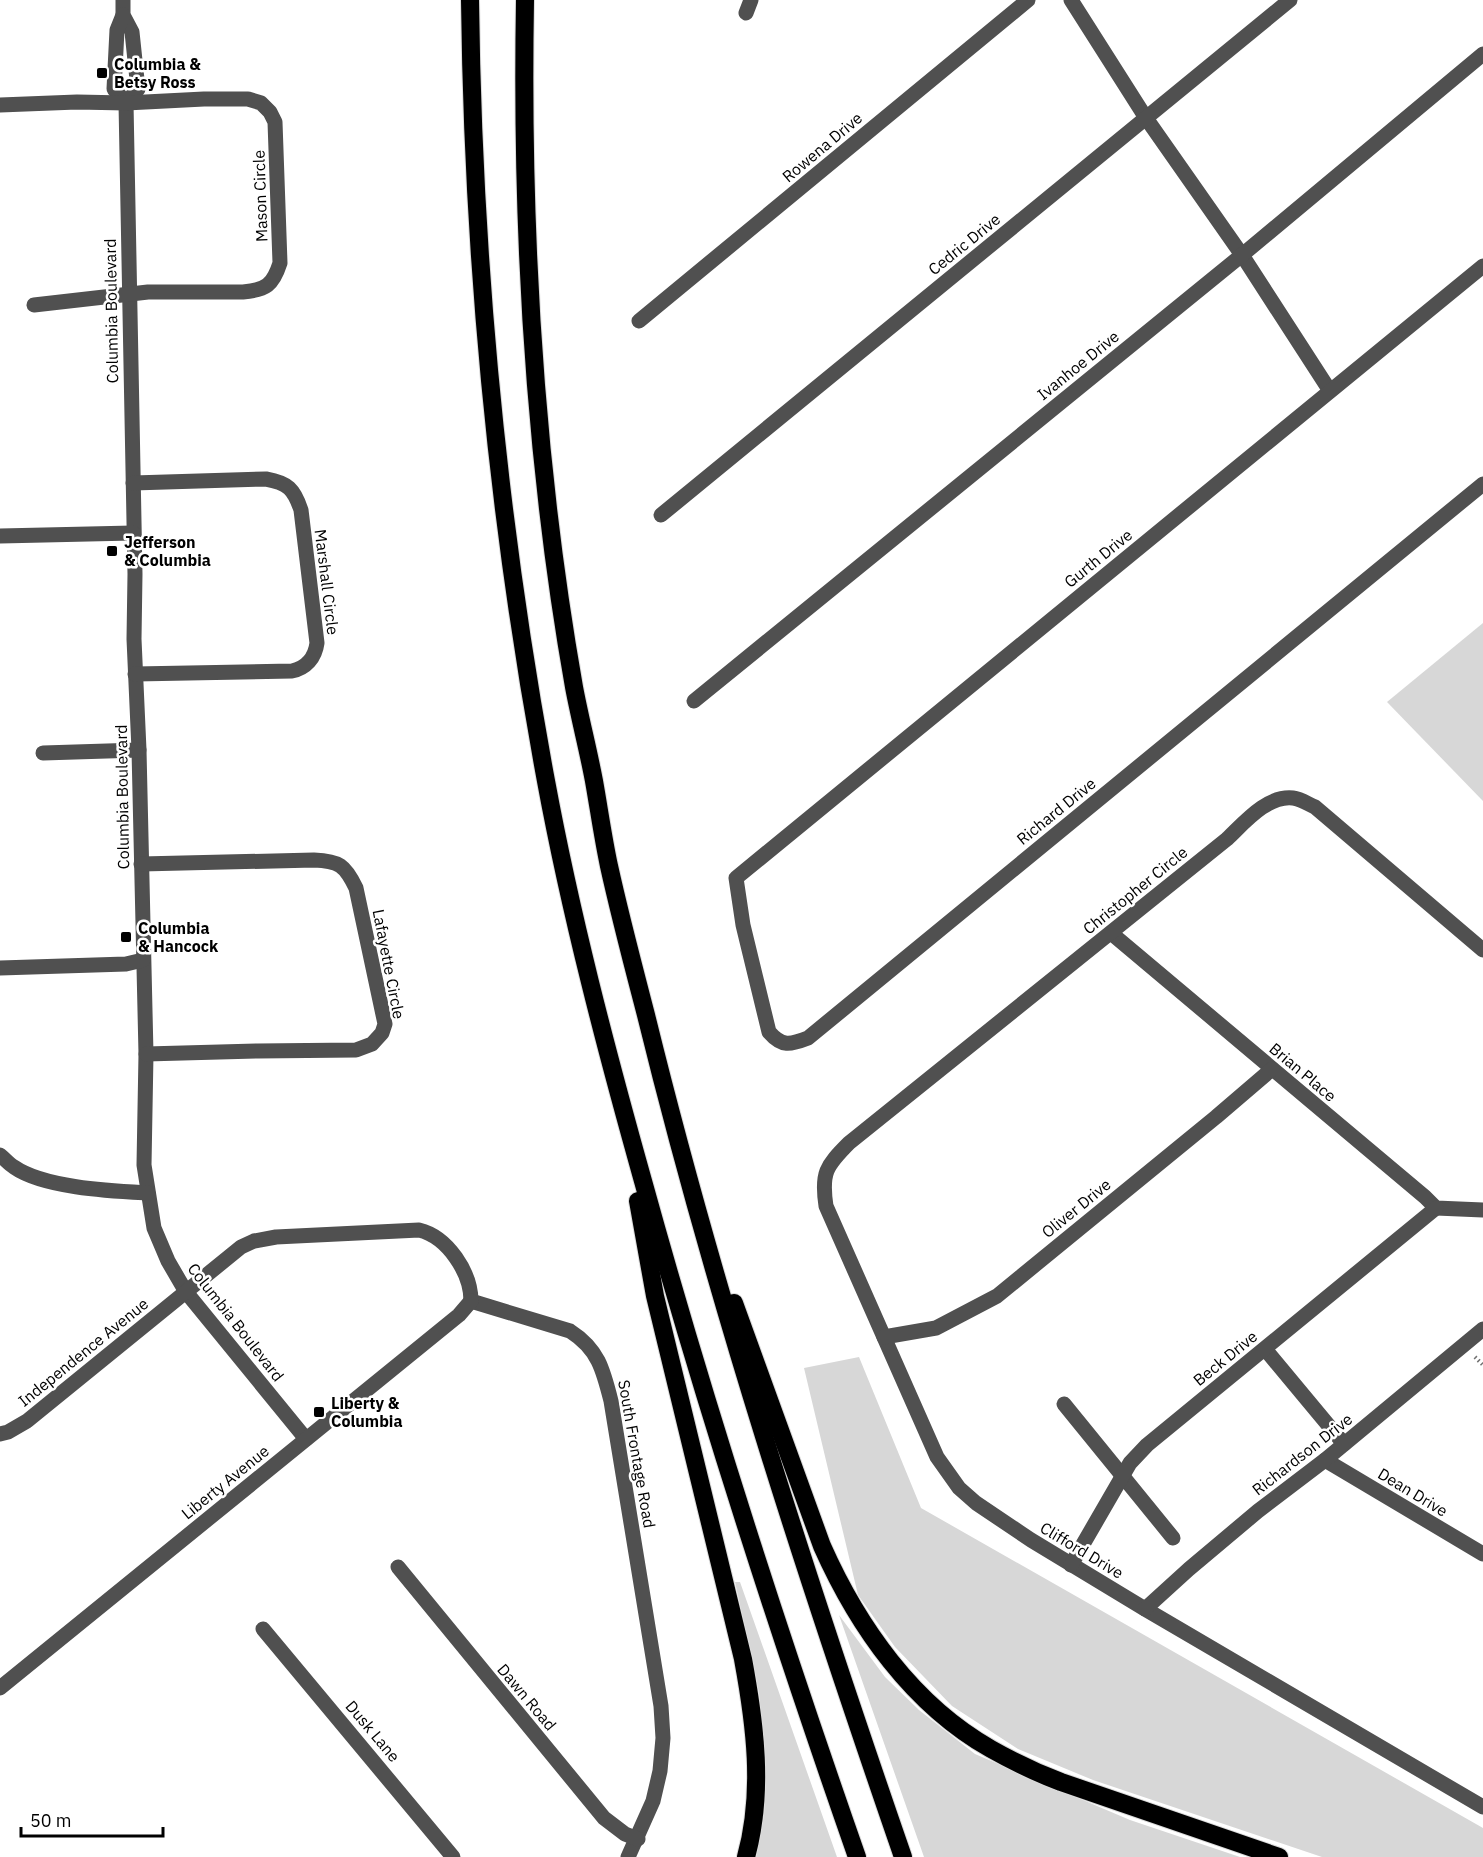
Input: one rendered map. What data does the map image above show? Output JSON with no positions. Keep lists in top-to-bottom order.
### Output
{
  "streets": {
    "street": [
      "Rowena Drive",
      "Mason Circle",
      "Cedric Drive",
      "Columbia Boulevard",
      "Ivanhoe Drive",
      "Gurth Drive",
      "Marshall Circle",
      "Richard Drive",
      "Christopher Circle",
      "Lafayette Circle",
      "Brian Place",
      "Oliver Drive",
      "Independence Avenue",
      "Beck Drive",
      "South Frontage Road",
      "Richardson Drive",
      "Liberty Avenue",
      "Dean Drive",
      "Clifford Drive",
      "Dawn Road",
      "Dusk Lane"
    ]
  },
  "crossings": [
    ["Mason Circle", "Columbia Boulevard"],
    ["Columbia Boulevard", "Marshall Circle"],
    ["Columbia Boulevard", "Lafayette Circle"],
    ["Columbia Boulevard", "Independence Avenue"],
    ["Columbia Boulevard", "Liberty Avenue"],
    ["Gurth Drive", "Richard Drive"],
    ["Christopher Circle", "Brian Place"],
    ["Christopher Circle", "Clifford Drive"],
    ["Brian Place", "Oliver Drive"],
    ["Brian Place", "Beck Drive"],
    ["Oliver Drive", "Clifford Drive"],
    ["Beck Drive", "Clifford Drive"],
    ["South Frontage Road", "Liberty Avenue"],
    ["South Frontage Road", "Dawn Road"],
    ["Richardson Drive", "Dean Drive"],
    ["Richardson Drive", "Clifford Drive"]
  ],
  "places": {
    "transit": [
      "Columbia & Betsy Ross",
      "Jefferson & Columbia",
      "Columbia & Hancock",
      "Liberty & Columbia"
    ]
  },
  "scale_bar": "50 m"
}
